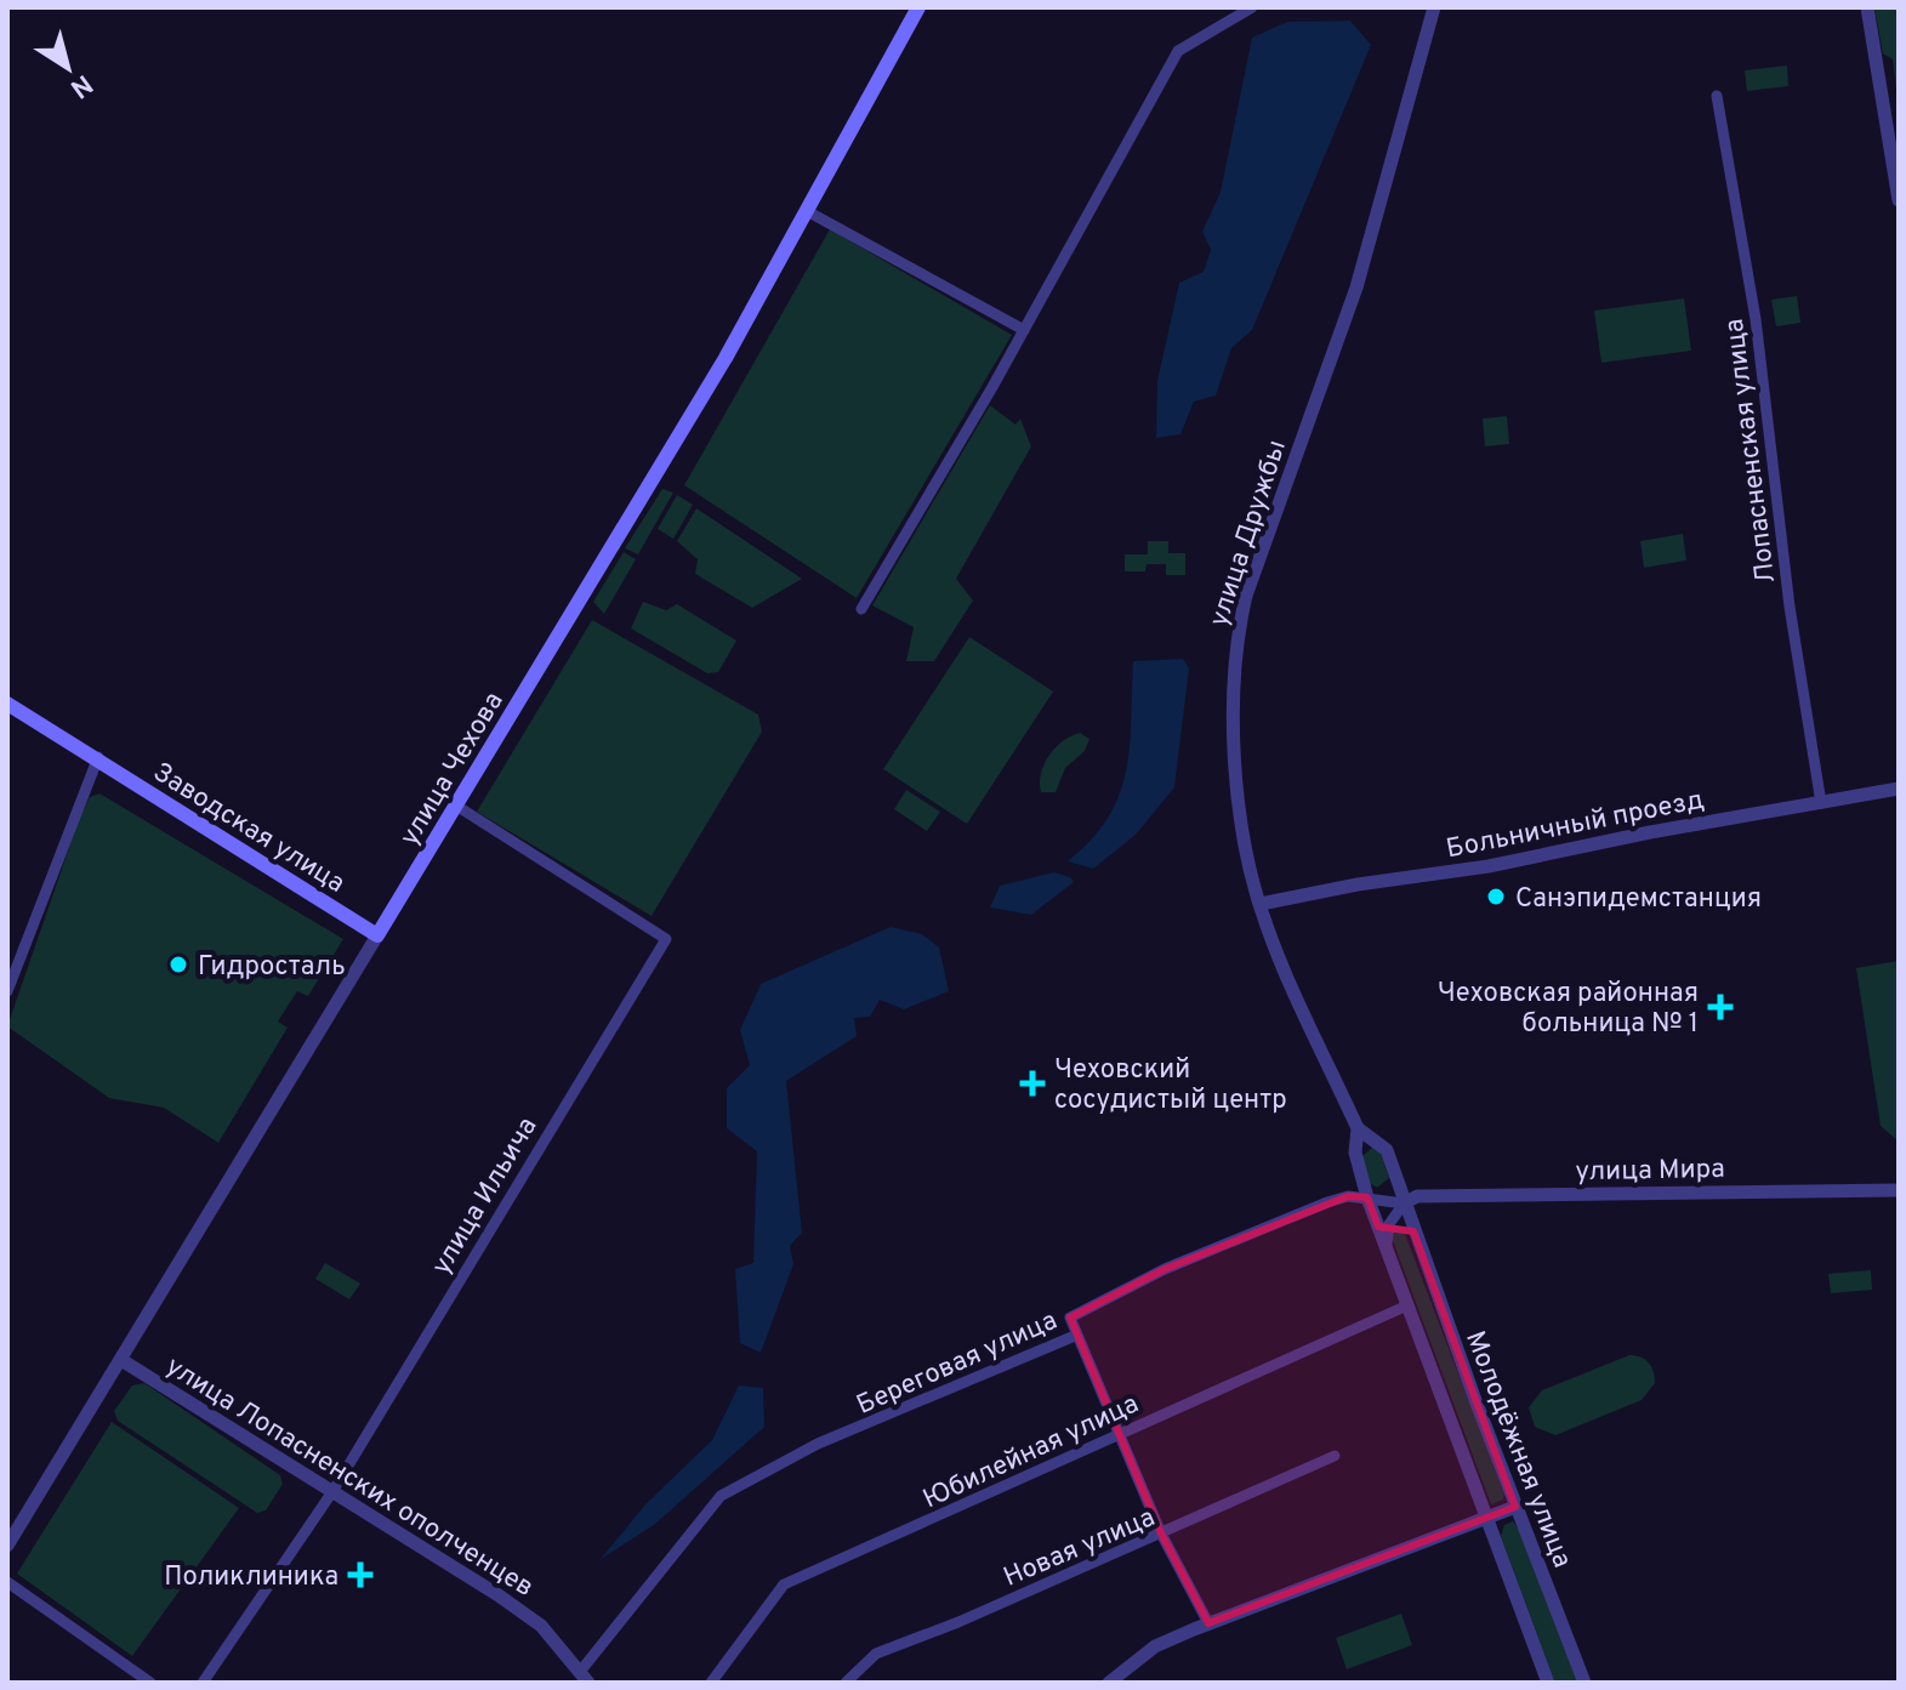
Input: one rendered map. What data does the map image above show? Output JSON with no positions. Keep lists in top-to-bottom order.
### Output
{
  "streets": {
    "main road": ["улица Чехова", "Заводская улица"],
    "street": [
      "Лопасненская улица",
      "улица Дружбы",
      "Больничный проезд",
      "улица Мира",
      "улица Ильича",
      "Береговая улица",
      "Молодёжная улица",
      "Юбилейная улица",
      "улица Лопасненских ополченцев",
      "Новая улица"
    ]
  },
  "crossings": [
    ["Лопасненская улица", "Больничный проезд"],
    ["улица Дружбы", "Больничный проезд"],
    ["улица Дружбы", "улица Мира"],
    ["улица Дружбы", "Береговая улица"],
    ["улица Дружбы", "Молодёжная улица"],
    ["улица Чехова", "Заводская улица"],
    ["улица Чехова", "улица Ильича"],
    ["улица Чехова", "улица Лопасненских ополченцев"],
    ["улица Мира", "Береговая улица"],
    ["улица Мира", "Молодёжная улица"],
    ["улица Ильича", "улица Лопасненских ополченцев"],
    ["Береговая улица", "Молодёжная улица"],
    ["Береговая улица", "улица Лопасненских ополченцев"],
    ["Молодёжная улица", "Юбилейная улица"]
  ],
  "places": {
    "other": ["Санэпидемстанция", "Гидросталь"],
    "health": ["Чеховская районная больница № 1", "Чеховский сосудистый центр", "Поликлиника"]
  },
  "north": "bottom right"
}
